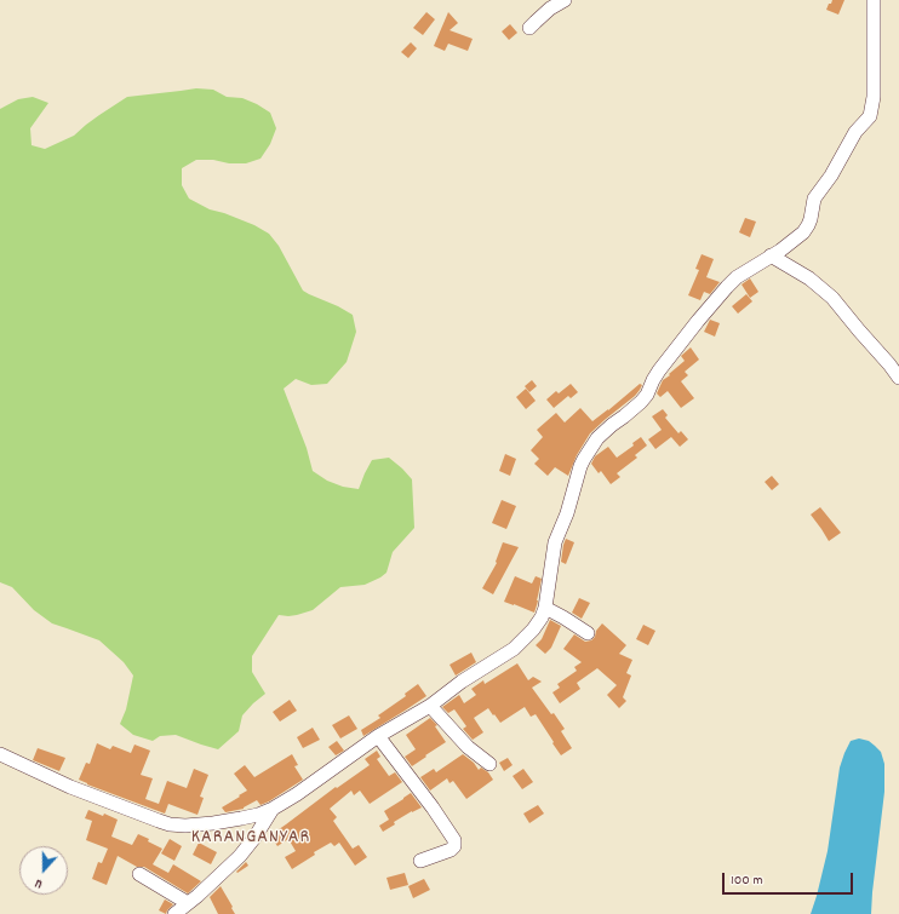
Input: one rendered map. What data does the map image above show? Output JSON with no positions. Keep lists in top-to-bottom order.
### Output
{
  "districts": ["KARANGANYAR"],
  "scale_bar": "100 m",
  "north": "bottom"
}
